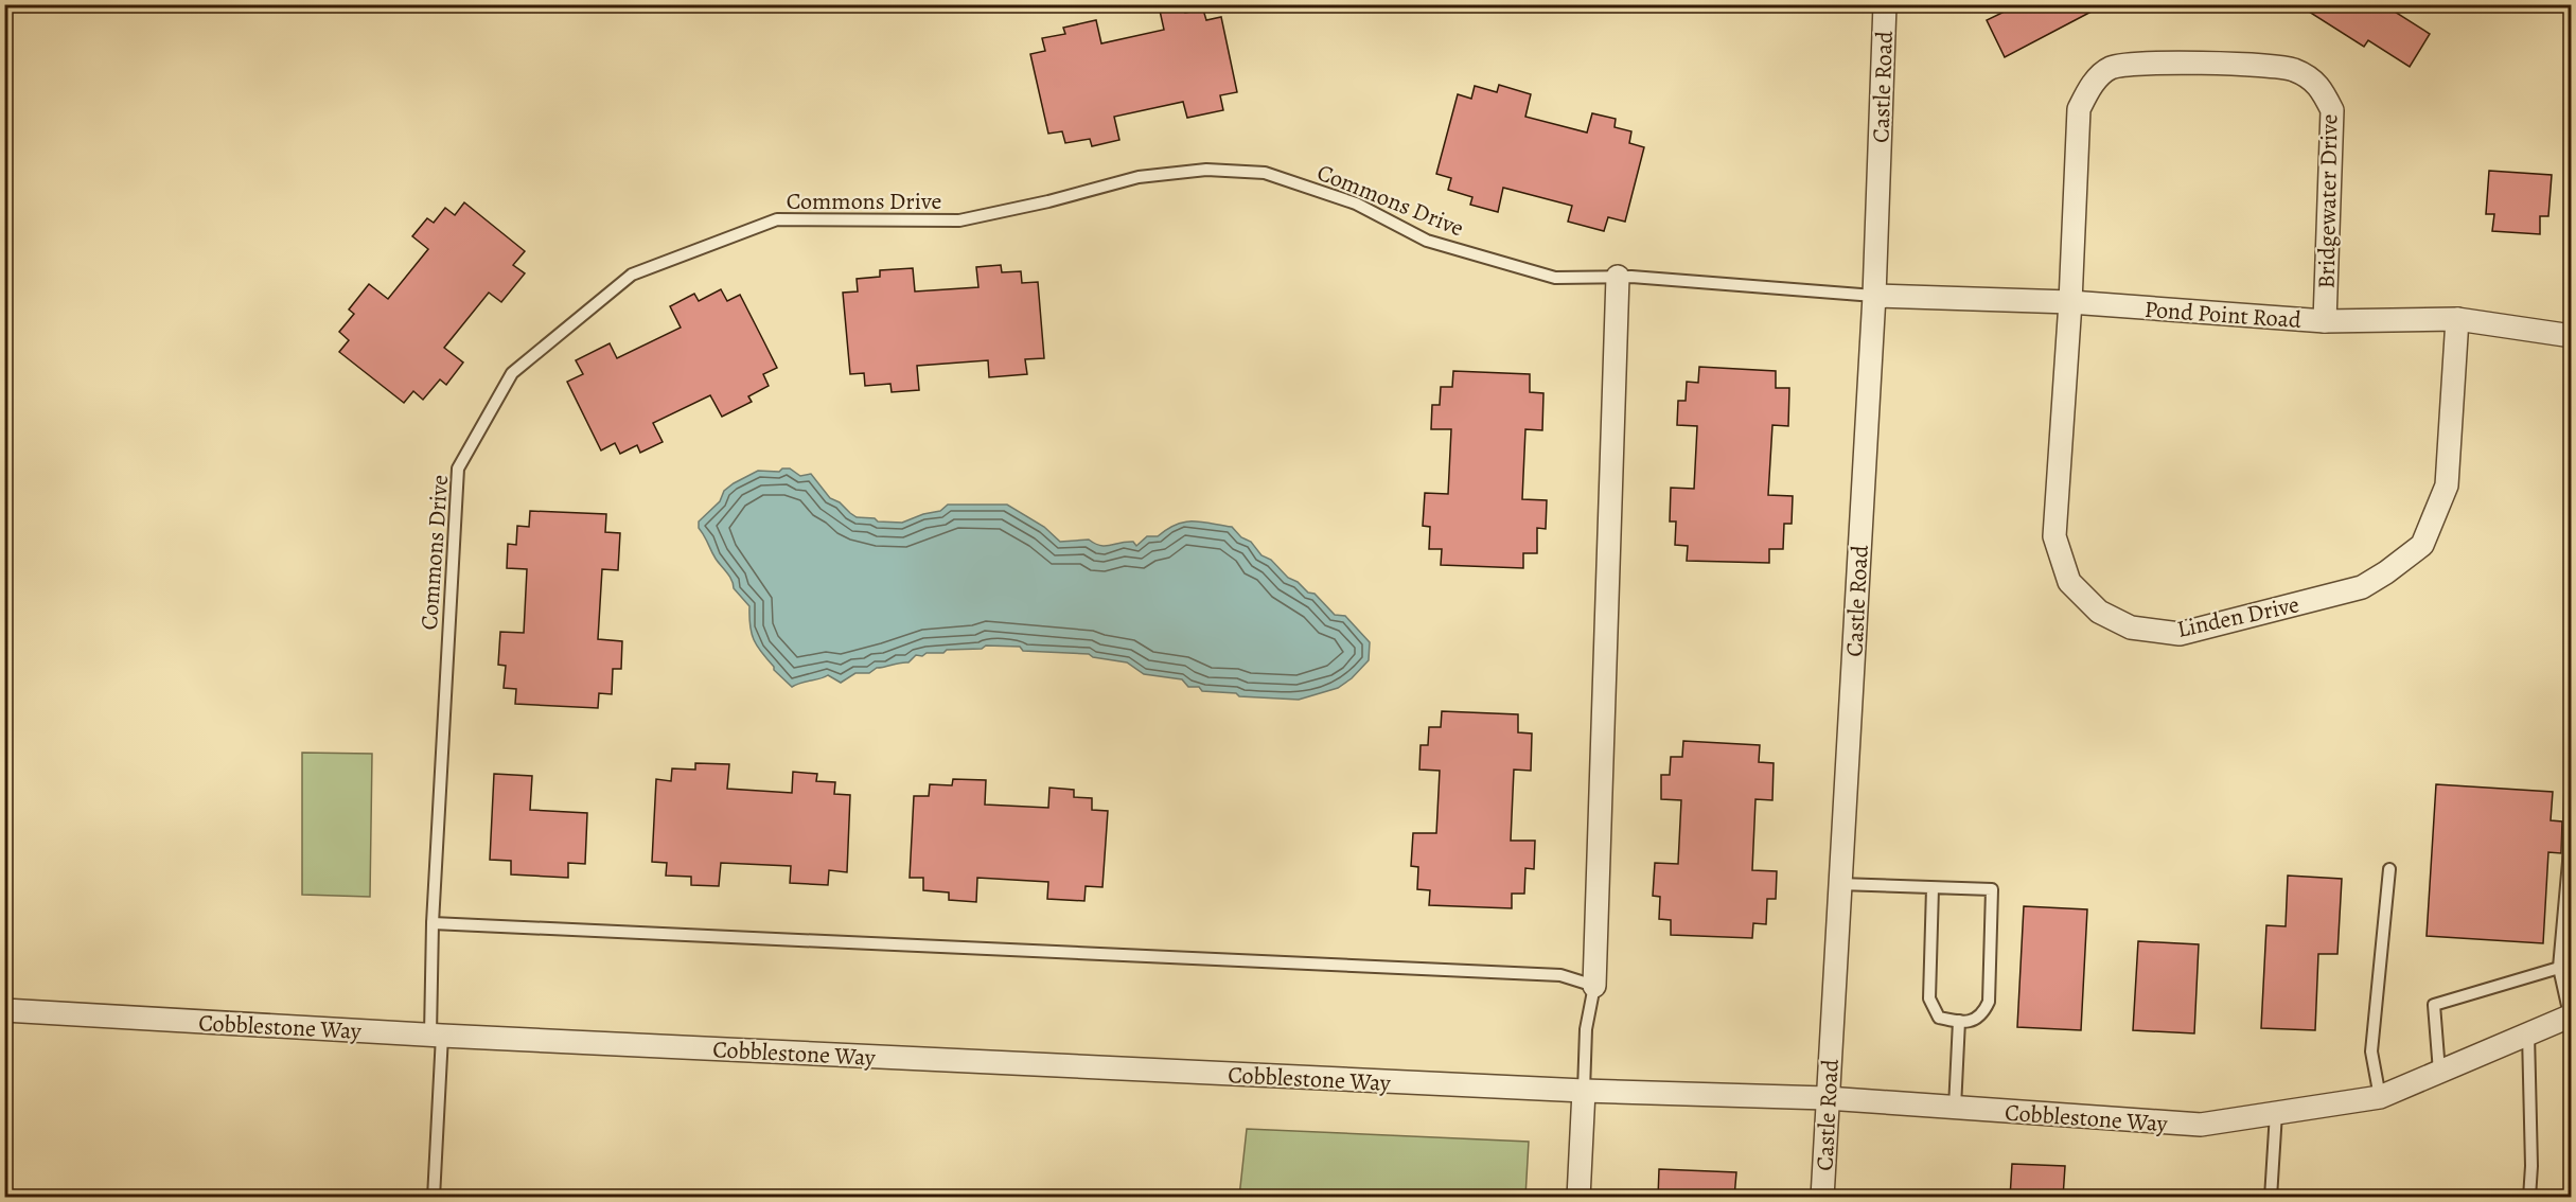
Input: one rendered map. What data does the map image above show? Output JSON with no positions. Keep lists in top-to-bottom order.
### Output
{
  "streets": {
    "street": [
      "Castle Road",
      "Bridgewater Drive",
      "Pond Point Road",
      "Linden Drive",
      "Cobblestone Way"
    ],
    "lane": ["Commons Drive"]
  },
  "crossings": [
    ["Castle Road", "Commons Drive"],
    ["Castle Road", "Pond Point Road"],
    ["Castle Road", "Cobblestone Way"],
    ["Commons Drive", "Pond Point Road"],
    ["Commons Drive", "Cobblestone Way"],
    ["Bridgewater Drive", "Pond Point Road"],
    ["Bridgewater Drive", "Linden Drive"],
    ["Pond Point Road", "Linden Drive"]
  ]
}
